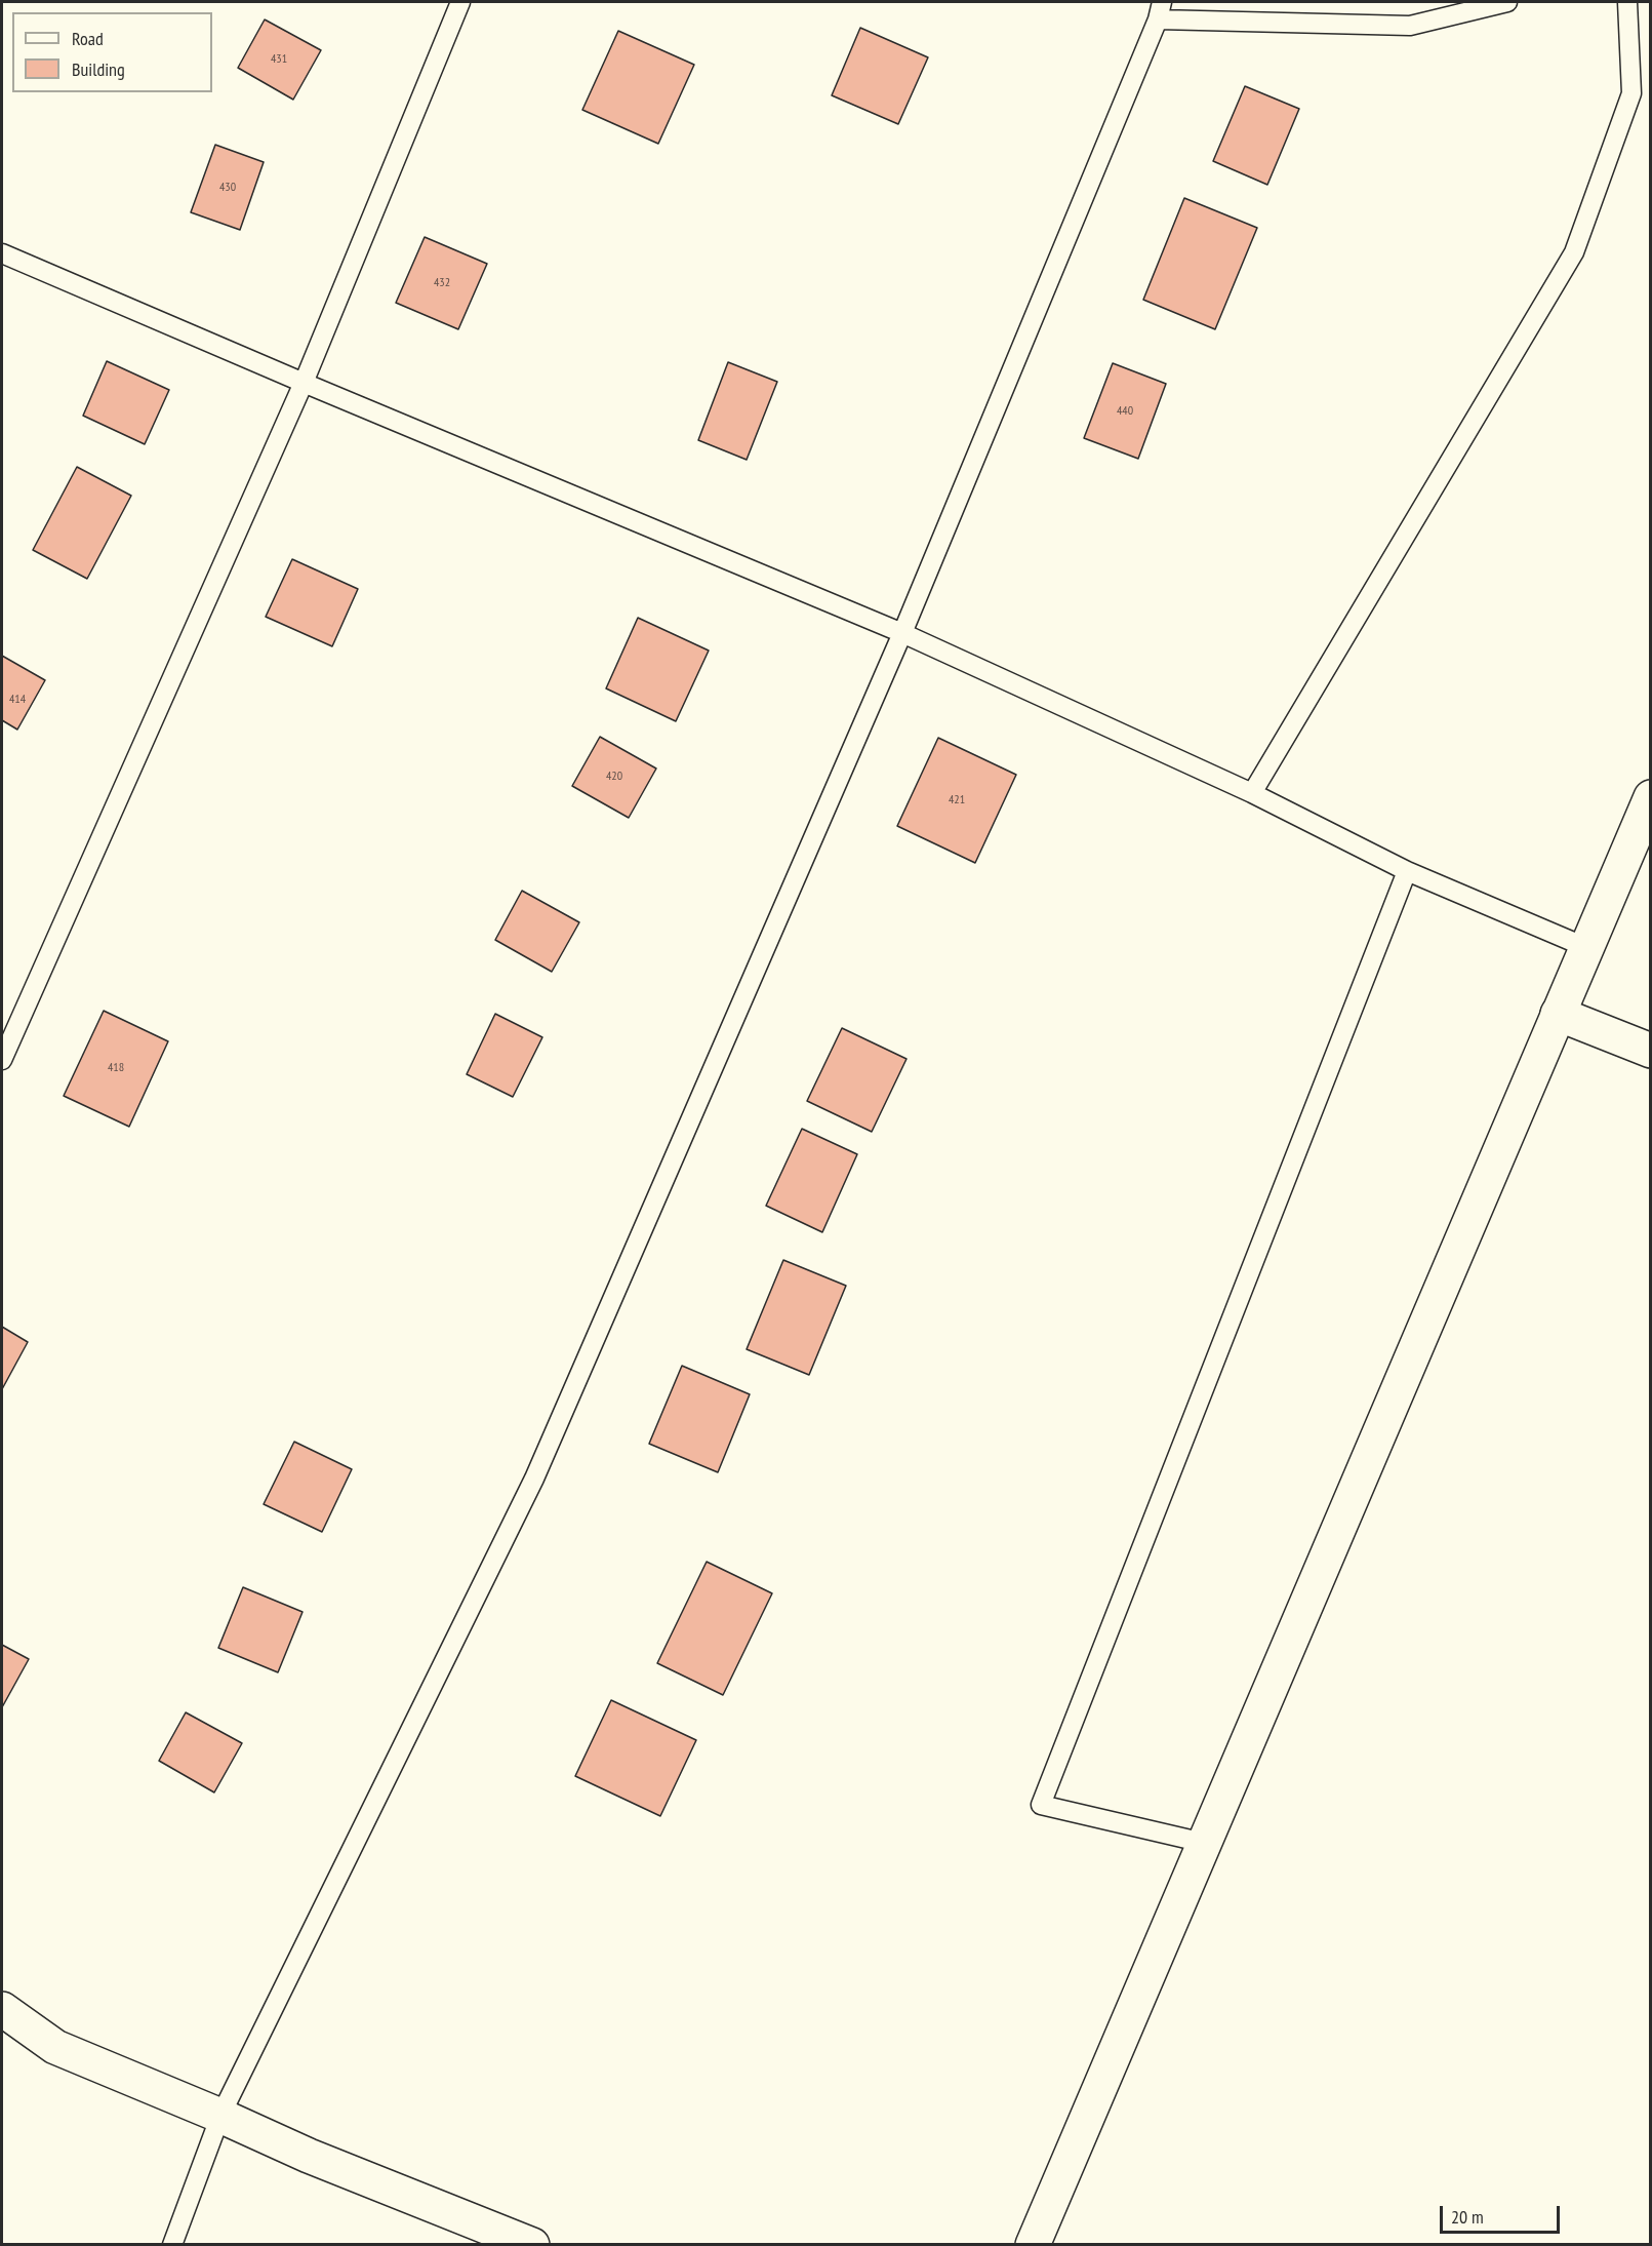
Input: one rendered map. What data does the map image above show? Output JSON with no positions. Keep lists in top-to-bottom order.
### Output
{
  "house_numbers": [
    "431",
    "430",
    "432",
    "440",
    "414",
    "420",
    "421",
    "418"
  ],
  "legend": ["Road", "Building"],
  "scale_bar": "20 m"
}
